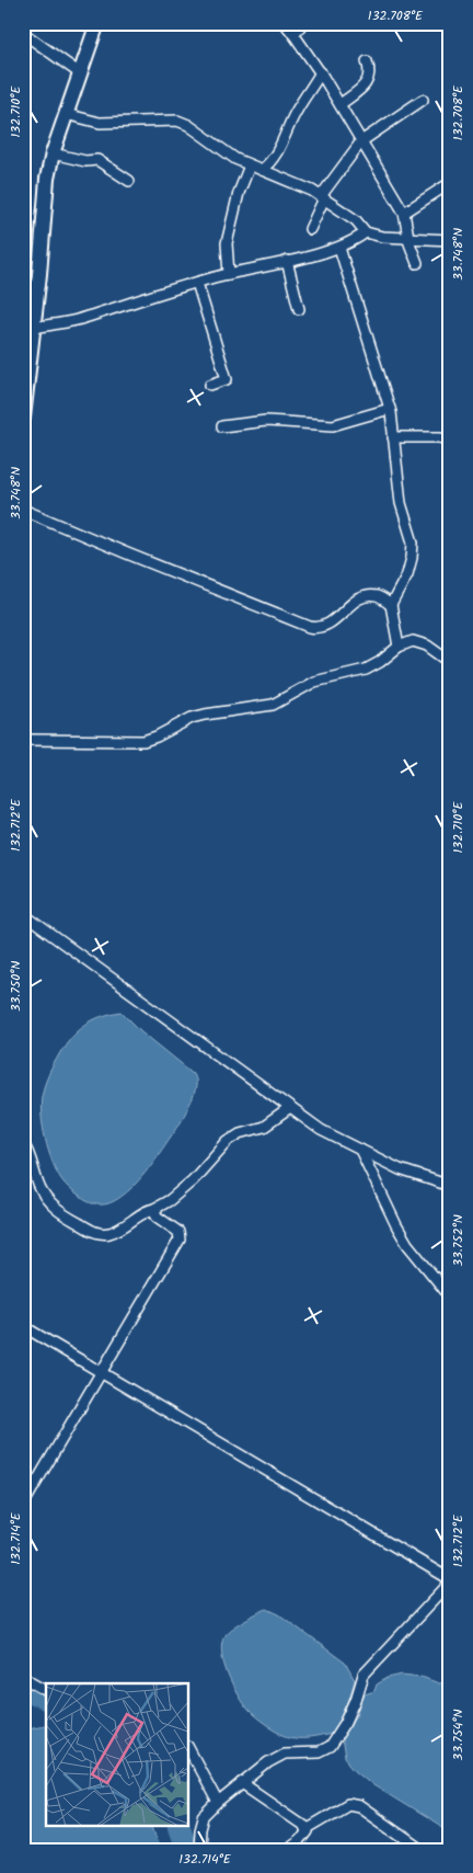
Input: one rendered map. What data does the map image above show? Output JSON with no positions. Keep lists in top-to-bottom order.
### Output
{
  "coordinates": [
    "132.708°E",
    "132.710°E",
    "33.748°N",
    "132.712°E",
    "33.750°N",
    "33.752°N",
    "132.714°E",
    "33.754°N"
  ]
}
